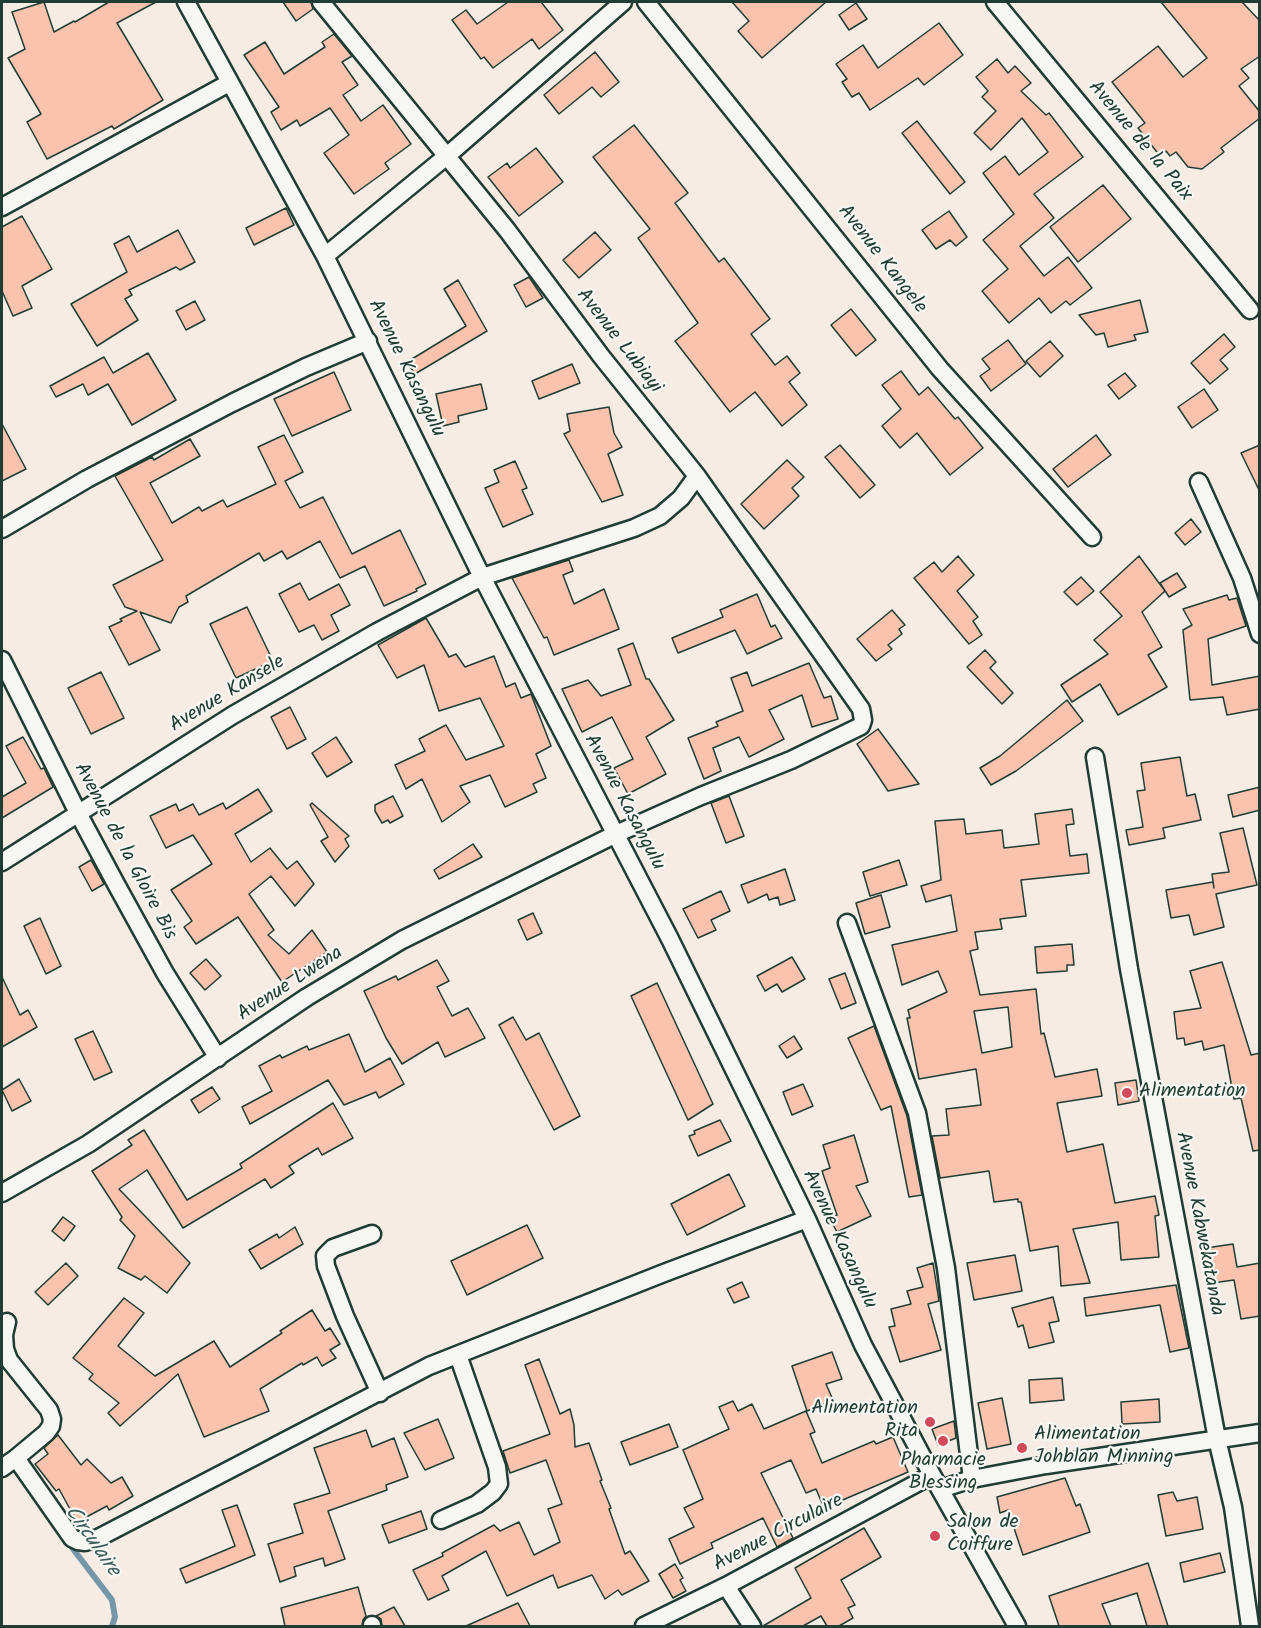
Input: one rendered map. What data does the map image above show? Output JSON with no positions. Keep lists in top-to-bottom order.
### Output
{
  "streets": {
    "street": [
      "Avenue de la Paix",
      "Avenue Kangele",
      "Avenue Lubiayi",
      "Avenue Kasangulu",
      "Avenue Kansele",
      "Avenue de la Gloire Bis",
      "Avenue Lwena",
      "Avenue Kabwekatanda",
      "Avenue Circulaire"
    ]
  },
  "crossings": [
    ["Avenue Lubiayi", "Avenue Kansele"],
    ["Avenue Lubiayi", "Avenue Lwena"],
    ["Avenue Kasangulu", "Avenue Kansele"],
    ["Avenue Kasangulu", "Avenue Lwena"],
    ["Avenue Kasangulu", "Avenue Circulaire"],
    ["Avenue Kansele", "Avenue de la Gloire Bis"],
    ["Avenue de la Gloire Bis", "Avenue Lwena"],
    ["Avenue Kabwekatanda", "Avenue Circulaire"]
  ],
  "water": ["Circulaire"],
  "places": [
    "Alimentation",
    "Alimentation Rita",
    "Pharmacie Blessing",
    "Alimentation Johblan Minning",
    "Salon de Coiffure"
  ]
}
